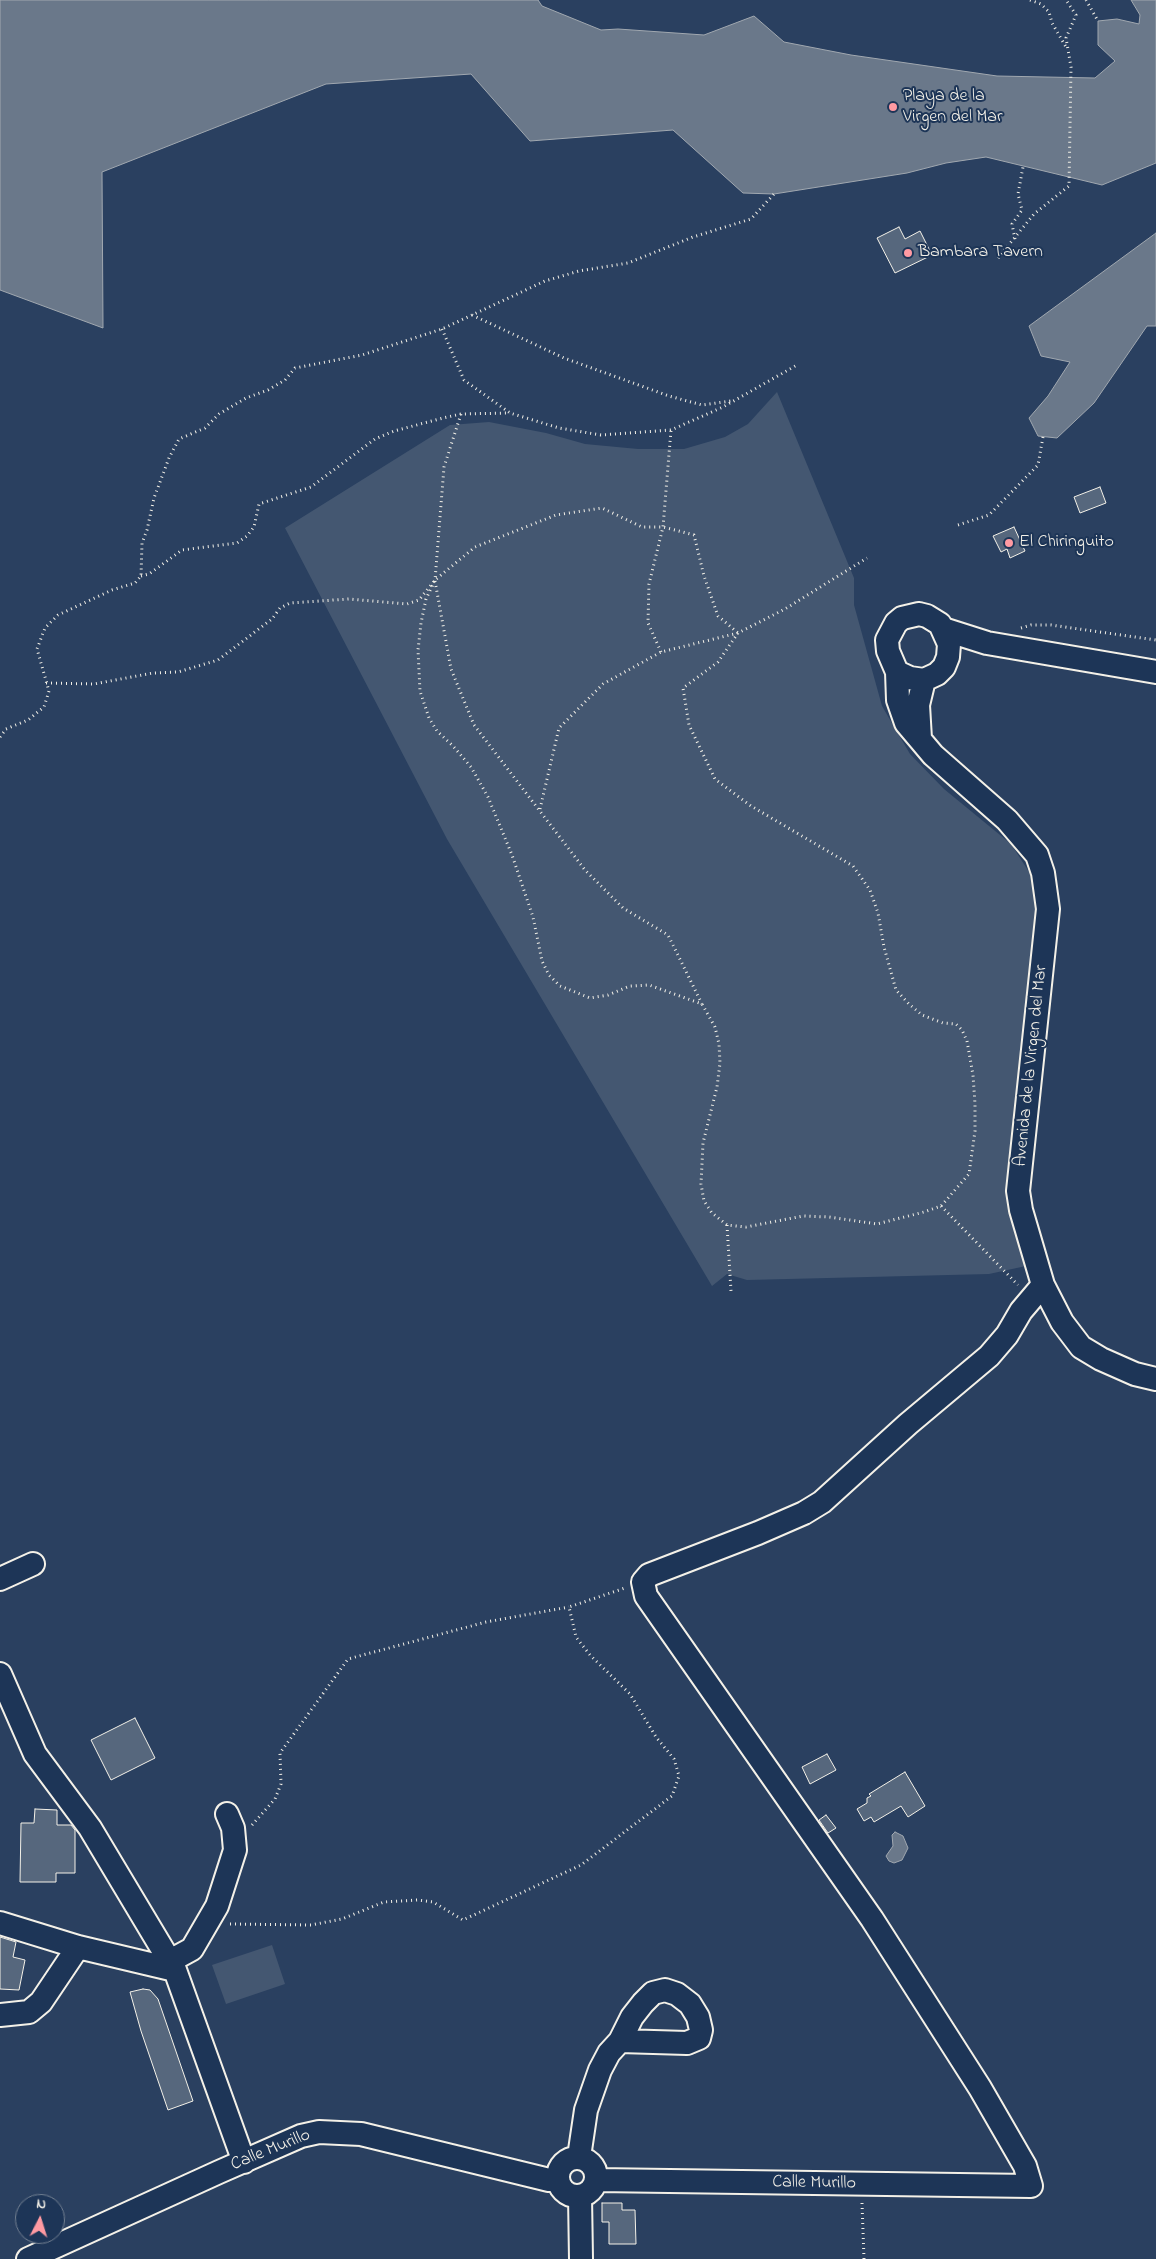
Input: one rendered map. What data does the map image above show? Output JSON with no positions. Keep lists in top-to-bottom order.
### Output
{
  "streets": {
    "street": ["Avenida de la Virgen del Mar", "Calle Murillo"]
  },
  "places": ["Playa de la Virgen del Mar", "Bambara Tavern", "El Chiringuito"],
  "north": "top"
}
